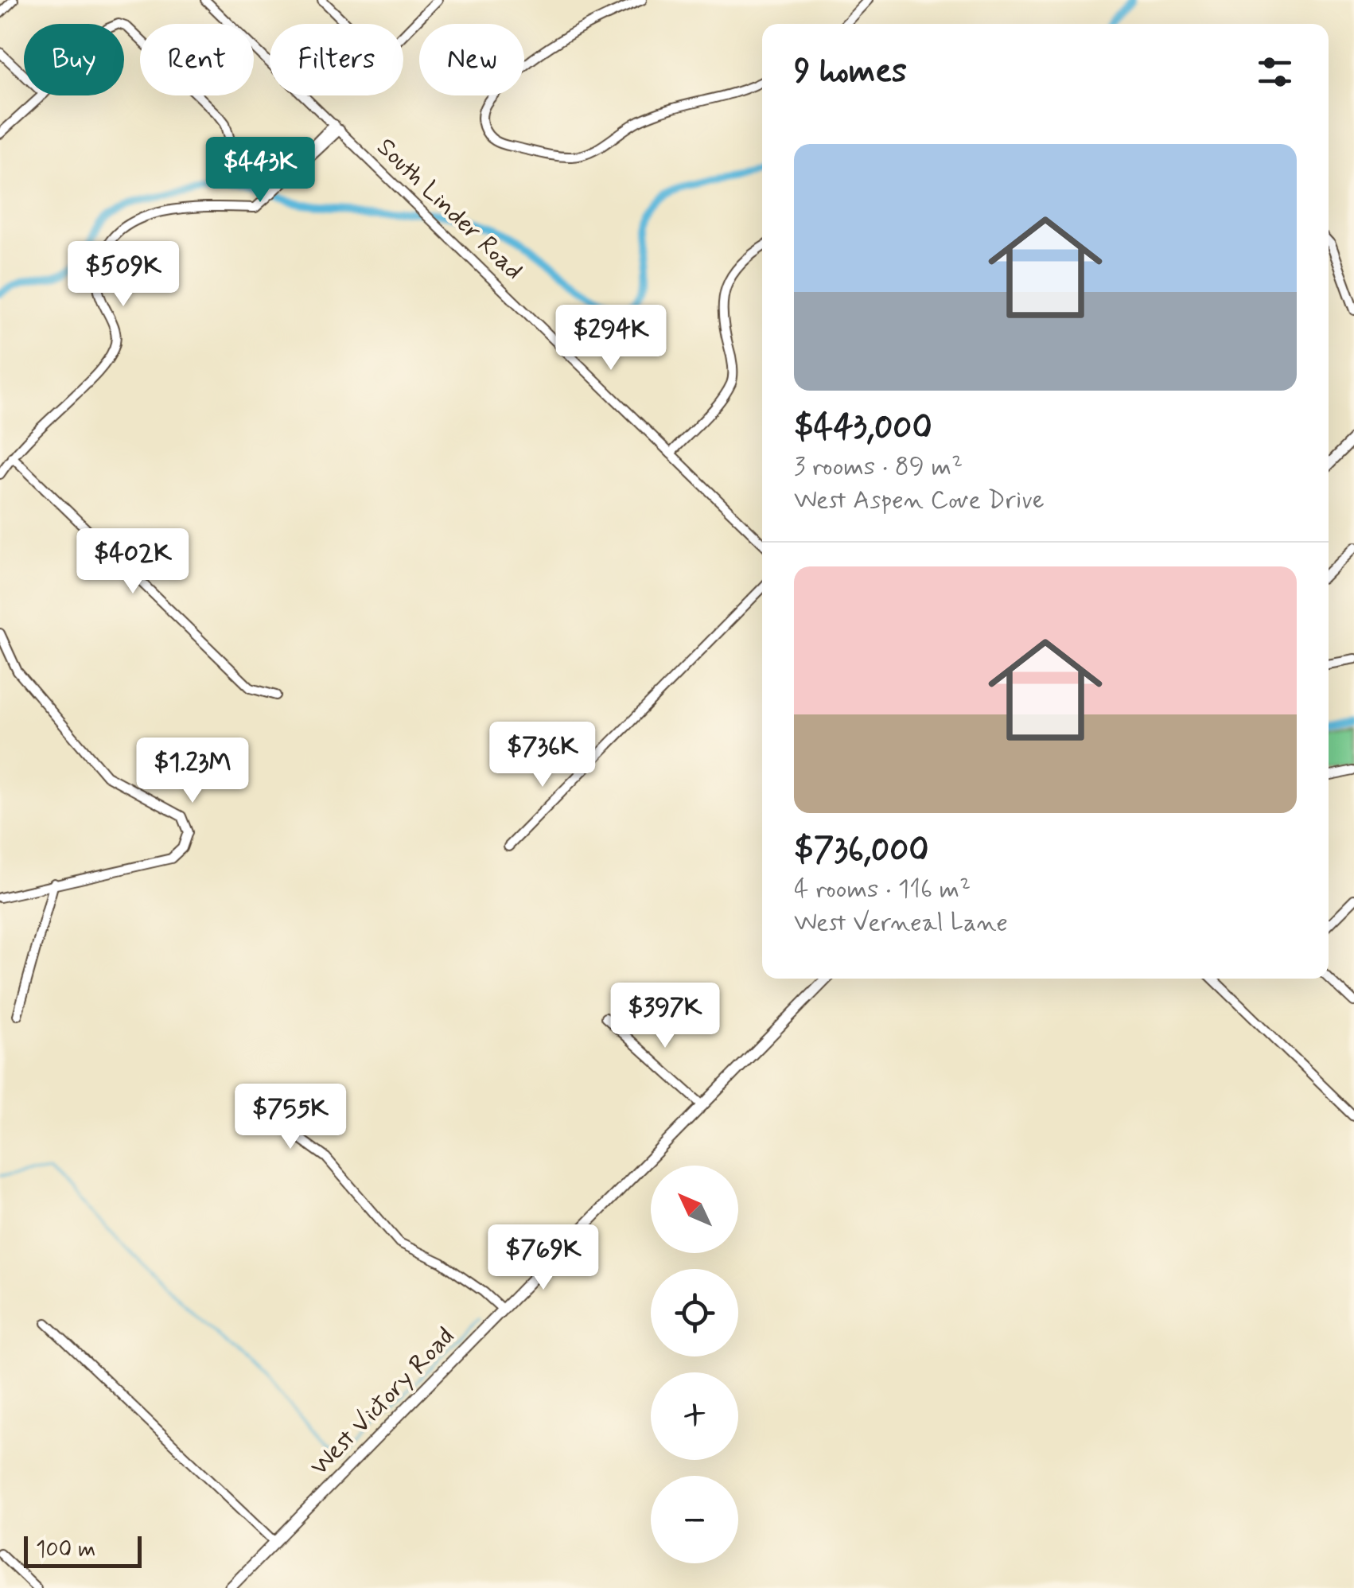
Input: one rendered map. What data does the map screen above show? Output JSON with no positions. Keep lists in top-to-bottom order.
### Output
{
  "streets": {
    "main road": ["West Victory Road"],
    "street": ["South Linder Road"]
  },
  "scale_bar": "100 m",
  "north": "top left",
  "page": {
    "chip": [
      "Buy",
      "Rent",
      "Filters",
      "New"
    ],
    "heading": "9 homes",
    "list": [
      {
        "name": "$443,000",
        "note": "3 rooms · 89 m² · West Aspen Cove Drive"
      },
      {
        "name": "$736,000",
        "note": "4 rooms · 116 m² · West Verneal Lane"
      }
    ],
    "price": [
      "$443K",
      "$509K",
      "$294K",
      "$402K",
      "$736K",
      "$1.23M",
      "$397K",
      "$755K",
      "$769K"
    ],
    "map_buttons": ["+", "−"],
    "scale": "100 m"
  }
}
